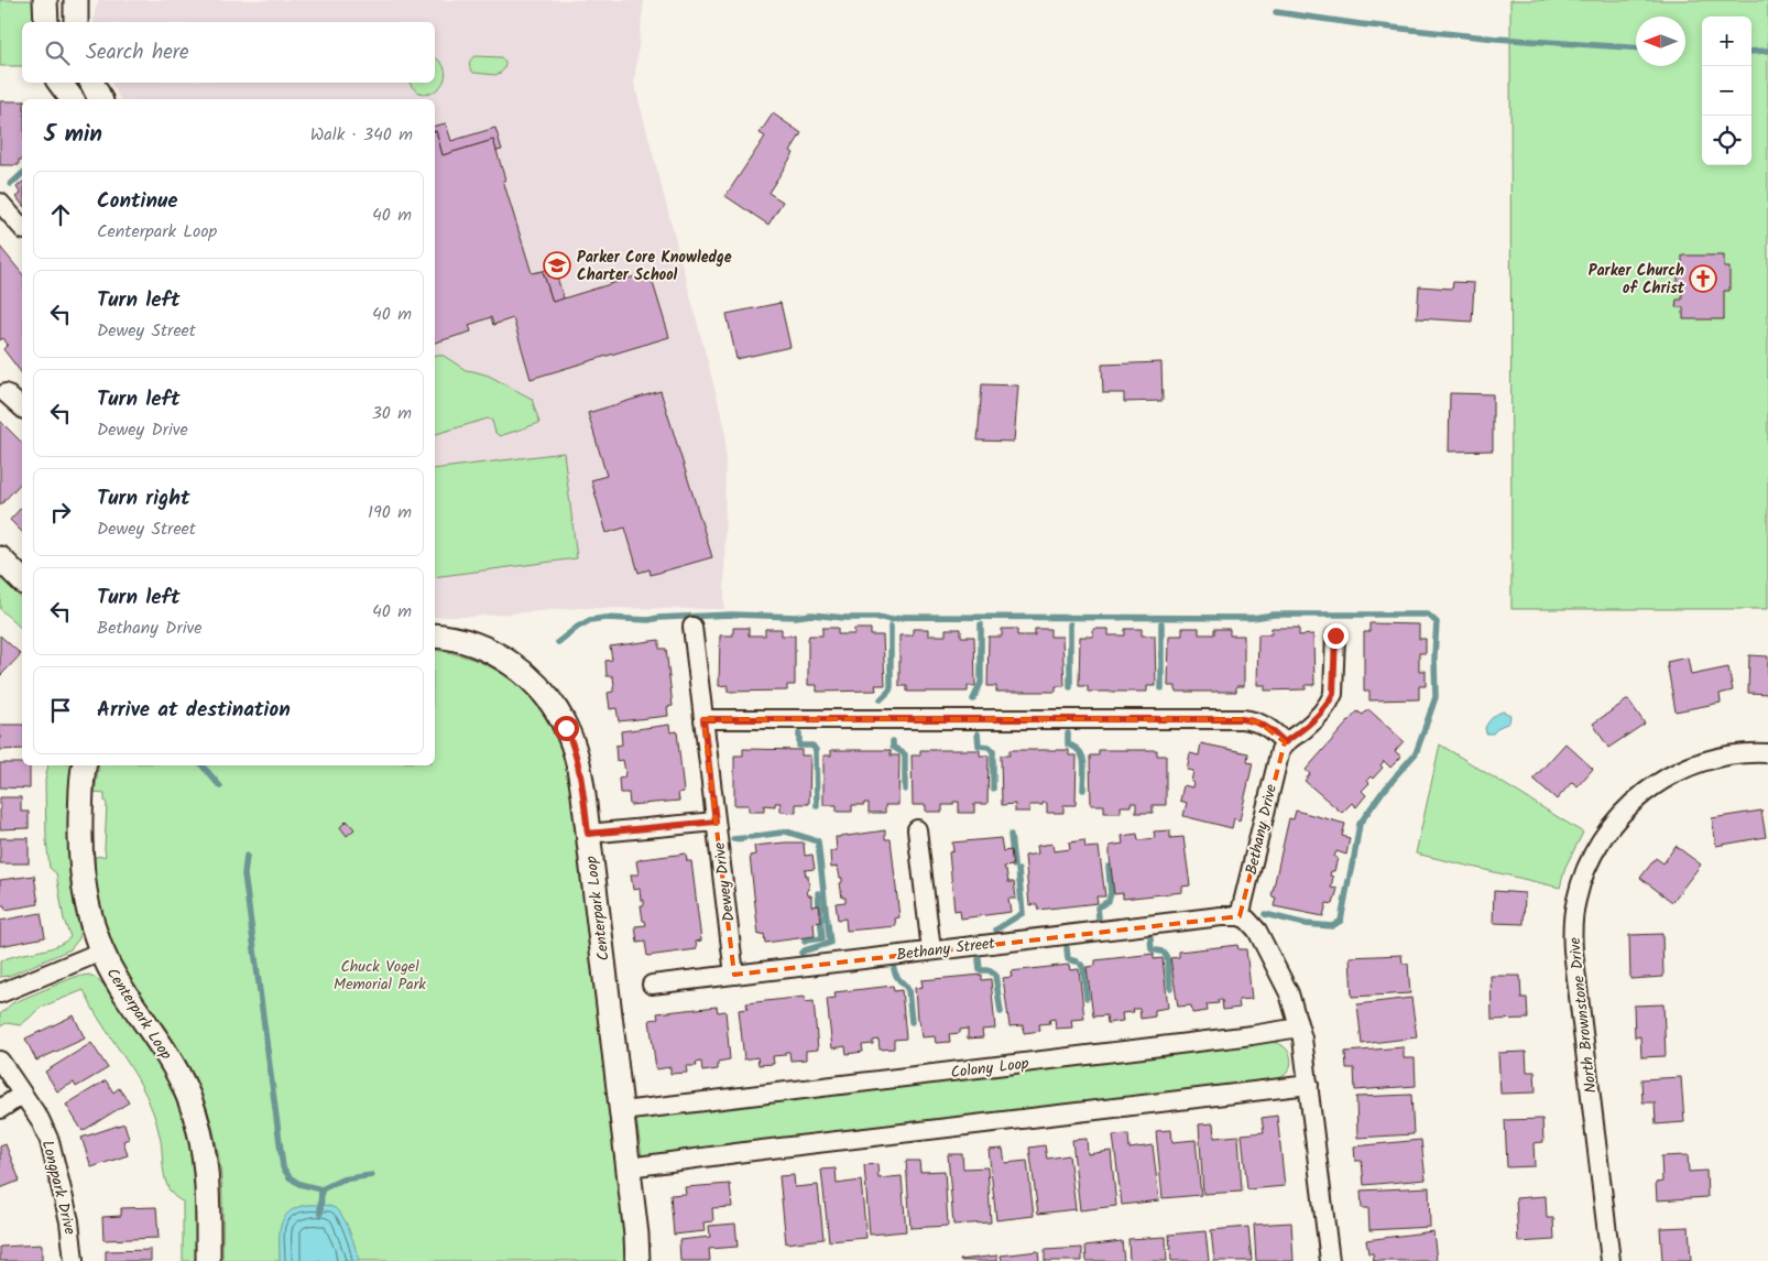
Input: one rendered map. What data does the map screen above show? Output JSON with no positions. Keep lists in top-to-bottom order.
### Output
{
  "streets": {
    "street": [
      "Bethany Drive",
      "Dewey Drive",
      "Centerpark Loop",
      "Bethany Street",
      "North Brownstone Drive",
      "Colony Loop",
      "Longpark Drive"
    ]
  },
  "crossings": [
    ["Bethany Drive", "Bethany Street"],
    ["Dewey Drive", "Bethany Street"],
    ["Centerpark Loop", "Colony Loop"]
  ],
  "parks": ["Chuck Vogel Memorial Park"],
  "places": {
    "school or university": ["Parker Core Knowledge Charter School"],
    "church": ["Parker Church of Christ"]
  },
  "north": "left",
  "page": {
    "map_buttons": ["+", "−"],
    "search": "Search here",
    "heading": ["5 min", "Walk · 340 m"],
    "list": [
      ["Continue", "Centerpark Loop", "40 m"],
      ["Turn left", "Dewey Street", "40 m"],
      ["Turn left", "Dewey Drive", "30 m"],
      ["Turn right", "Dewey Street", "190 m"],
      ["Turn left", "Bethany Drive", "40 m"],
      "Arrive at destination"
    ]
  }
}
